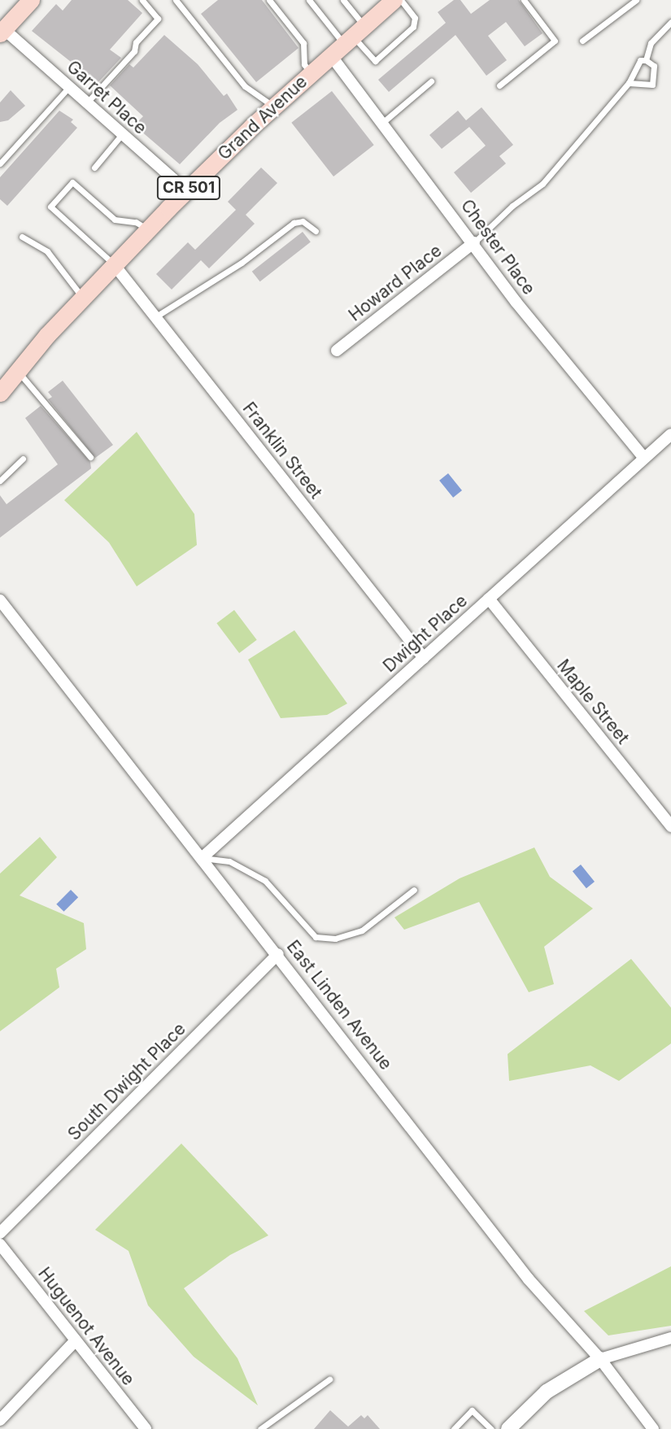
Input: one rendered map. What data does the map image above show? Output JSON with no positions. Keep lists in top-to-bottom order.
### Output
{
  "streets": {
    "main road": ["Grand Avenue", "CR 501"],
    "street": [
      "Garret Place",
      "Chester Place",
      "Howard Place",
      "Franklin Street",
      "Dwight Place",
      "Maple Street",
      "East Linden Avenue",
      "South Dwight Place",
      "Huguenot Avenue"
    ]
  },
  "crossings": [
    ["Garret Place", "Grand Avenue"],
    ["Grand Avenue", "Chester Place"],
    ["Grand Avenue", "Franklin Street"],
    ["Chester Place", "Howard Place"],
    ["Chester Place", "Dwight Place"],
    ["Franklin Street", "Dwight Place"],
    ["Dwight Place", "Maple Street"],
    ["Dwight Place", "East Linden Avenue"],
    ["East Linden Avenue", "South Dwight Place"]
  ]
}
